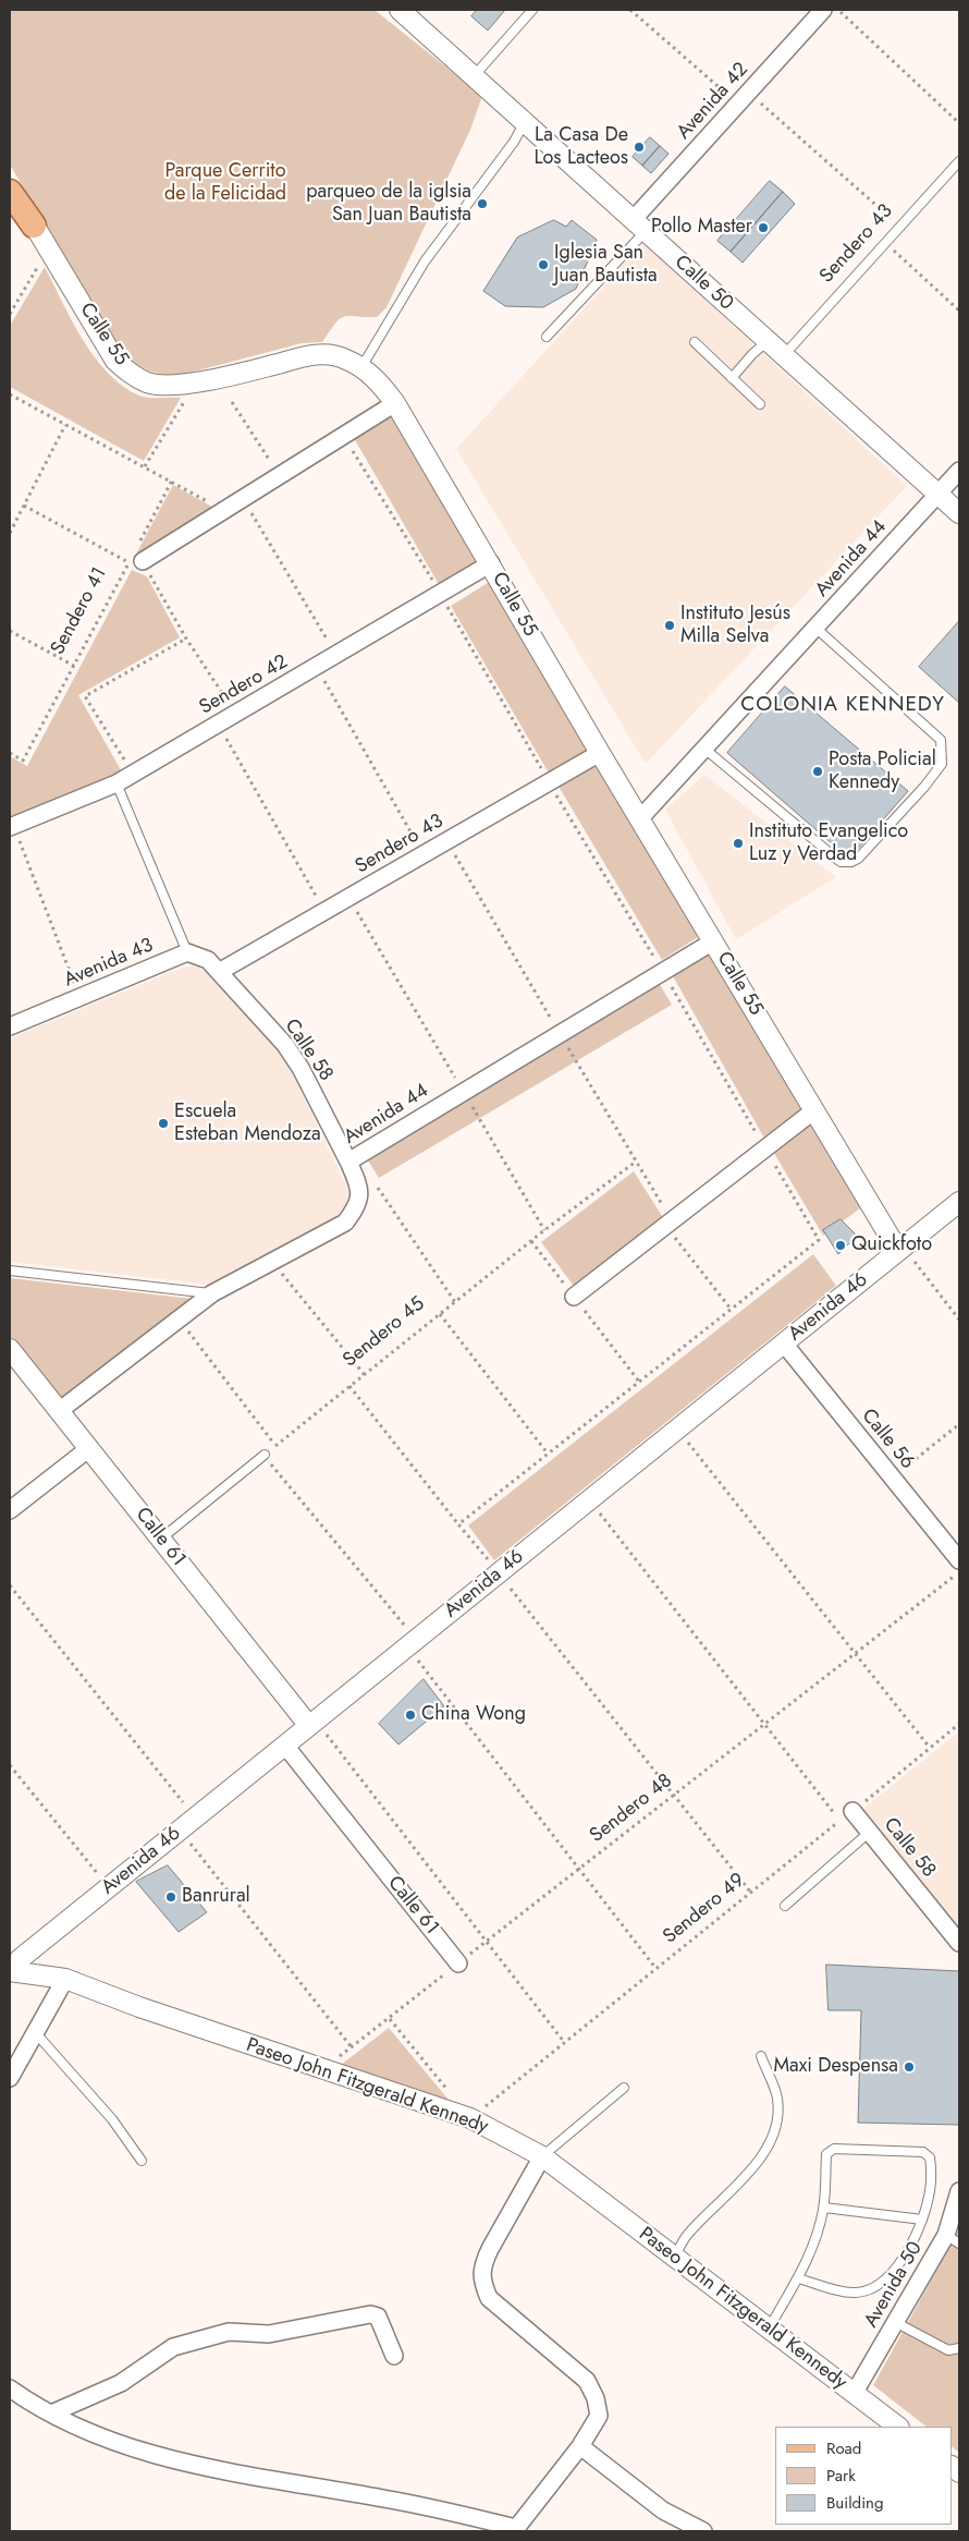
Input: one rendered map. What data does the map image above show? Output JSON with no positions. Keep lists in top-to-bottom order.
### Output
{
  "streets": {
    "street": [
      "Avenida 42",
      "Sendero 43",
      "Calle 50",
      "Calle 55",
      "Avenida 44",
      "Sendero 42",
      "Avenida 43",
      "Calle 58",
      "Avenida 46",
      "Calle 56",
      "Calle 61",
      "Paseo John Fitzgerald Kennedy",
      "Avenida 50"
    ],
    "path": [
      "Sendero 41",
      "Sendero 45",
      "Sendero 48",
      "Sendero 49"
    ]
  },
  "crossings": [
    ["Avenida 42", "Calle 50"],
    ["Sendero 43", "Calle 50"],
    ["Sendero 43", "Calle 55"],
    ["Sendero 43", "Calle 58"],
    ["Calle 50", "Avenida 44"],
    ["Calle 55", "Avenida 44"],
    ["Calle 55", "Sendero 42"],
    ["Calle 55", "Avenida 46"],
    ["Avenida 44", "Calle 58"],
    ["Avenida 44", "Calle 61"],
    ["Calle 58", "Sendero 49"],
    ["Avenida 46", "Calle 56"],
    ["Avenida 46", "Calle 61"],
    ["Avenida 46", "Paseo John Fitzgerald Kennedy"],
    ["Calle 61", "Sendero 48"],
    ["Sendero 48", "Paseo John Fitzgerald Kennedy"],
    ["Sendero 49", "Paseo John Fitzgerald Kennedy"],
    ["Paseo John Fitzgerald Kennedy", "Avenida 50"]
  ],
  "districts": ["COLONIA KENNEDY"],
  "parks": ["Parque Cerrito de la Felicidad"],
  "places": [
    "La Casa De Los Lacteos",
    "parqueo de la iglsia San Juan Bautista",
    "Pollo Master",
    "Iglesia San Juan Bautista",
    "Instituto Jesús Milla Selva",
    "Posta Policial Kennedy",
    "Instituto Evangelico Luz y Verdad",
    "Escuela Esteban Mendoza",
    "Quickfoto",
    "China Wong",
    "Banrural",
    "Maxi Despensa"
  ],
  "legend": ["Road", "Park", "Building"]
}
